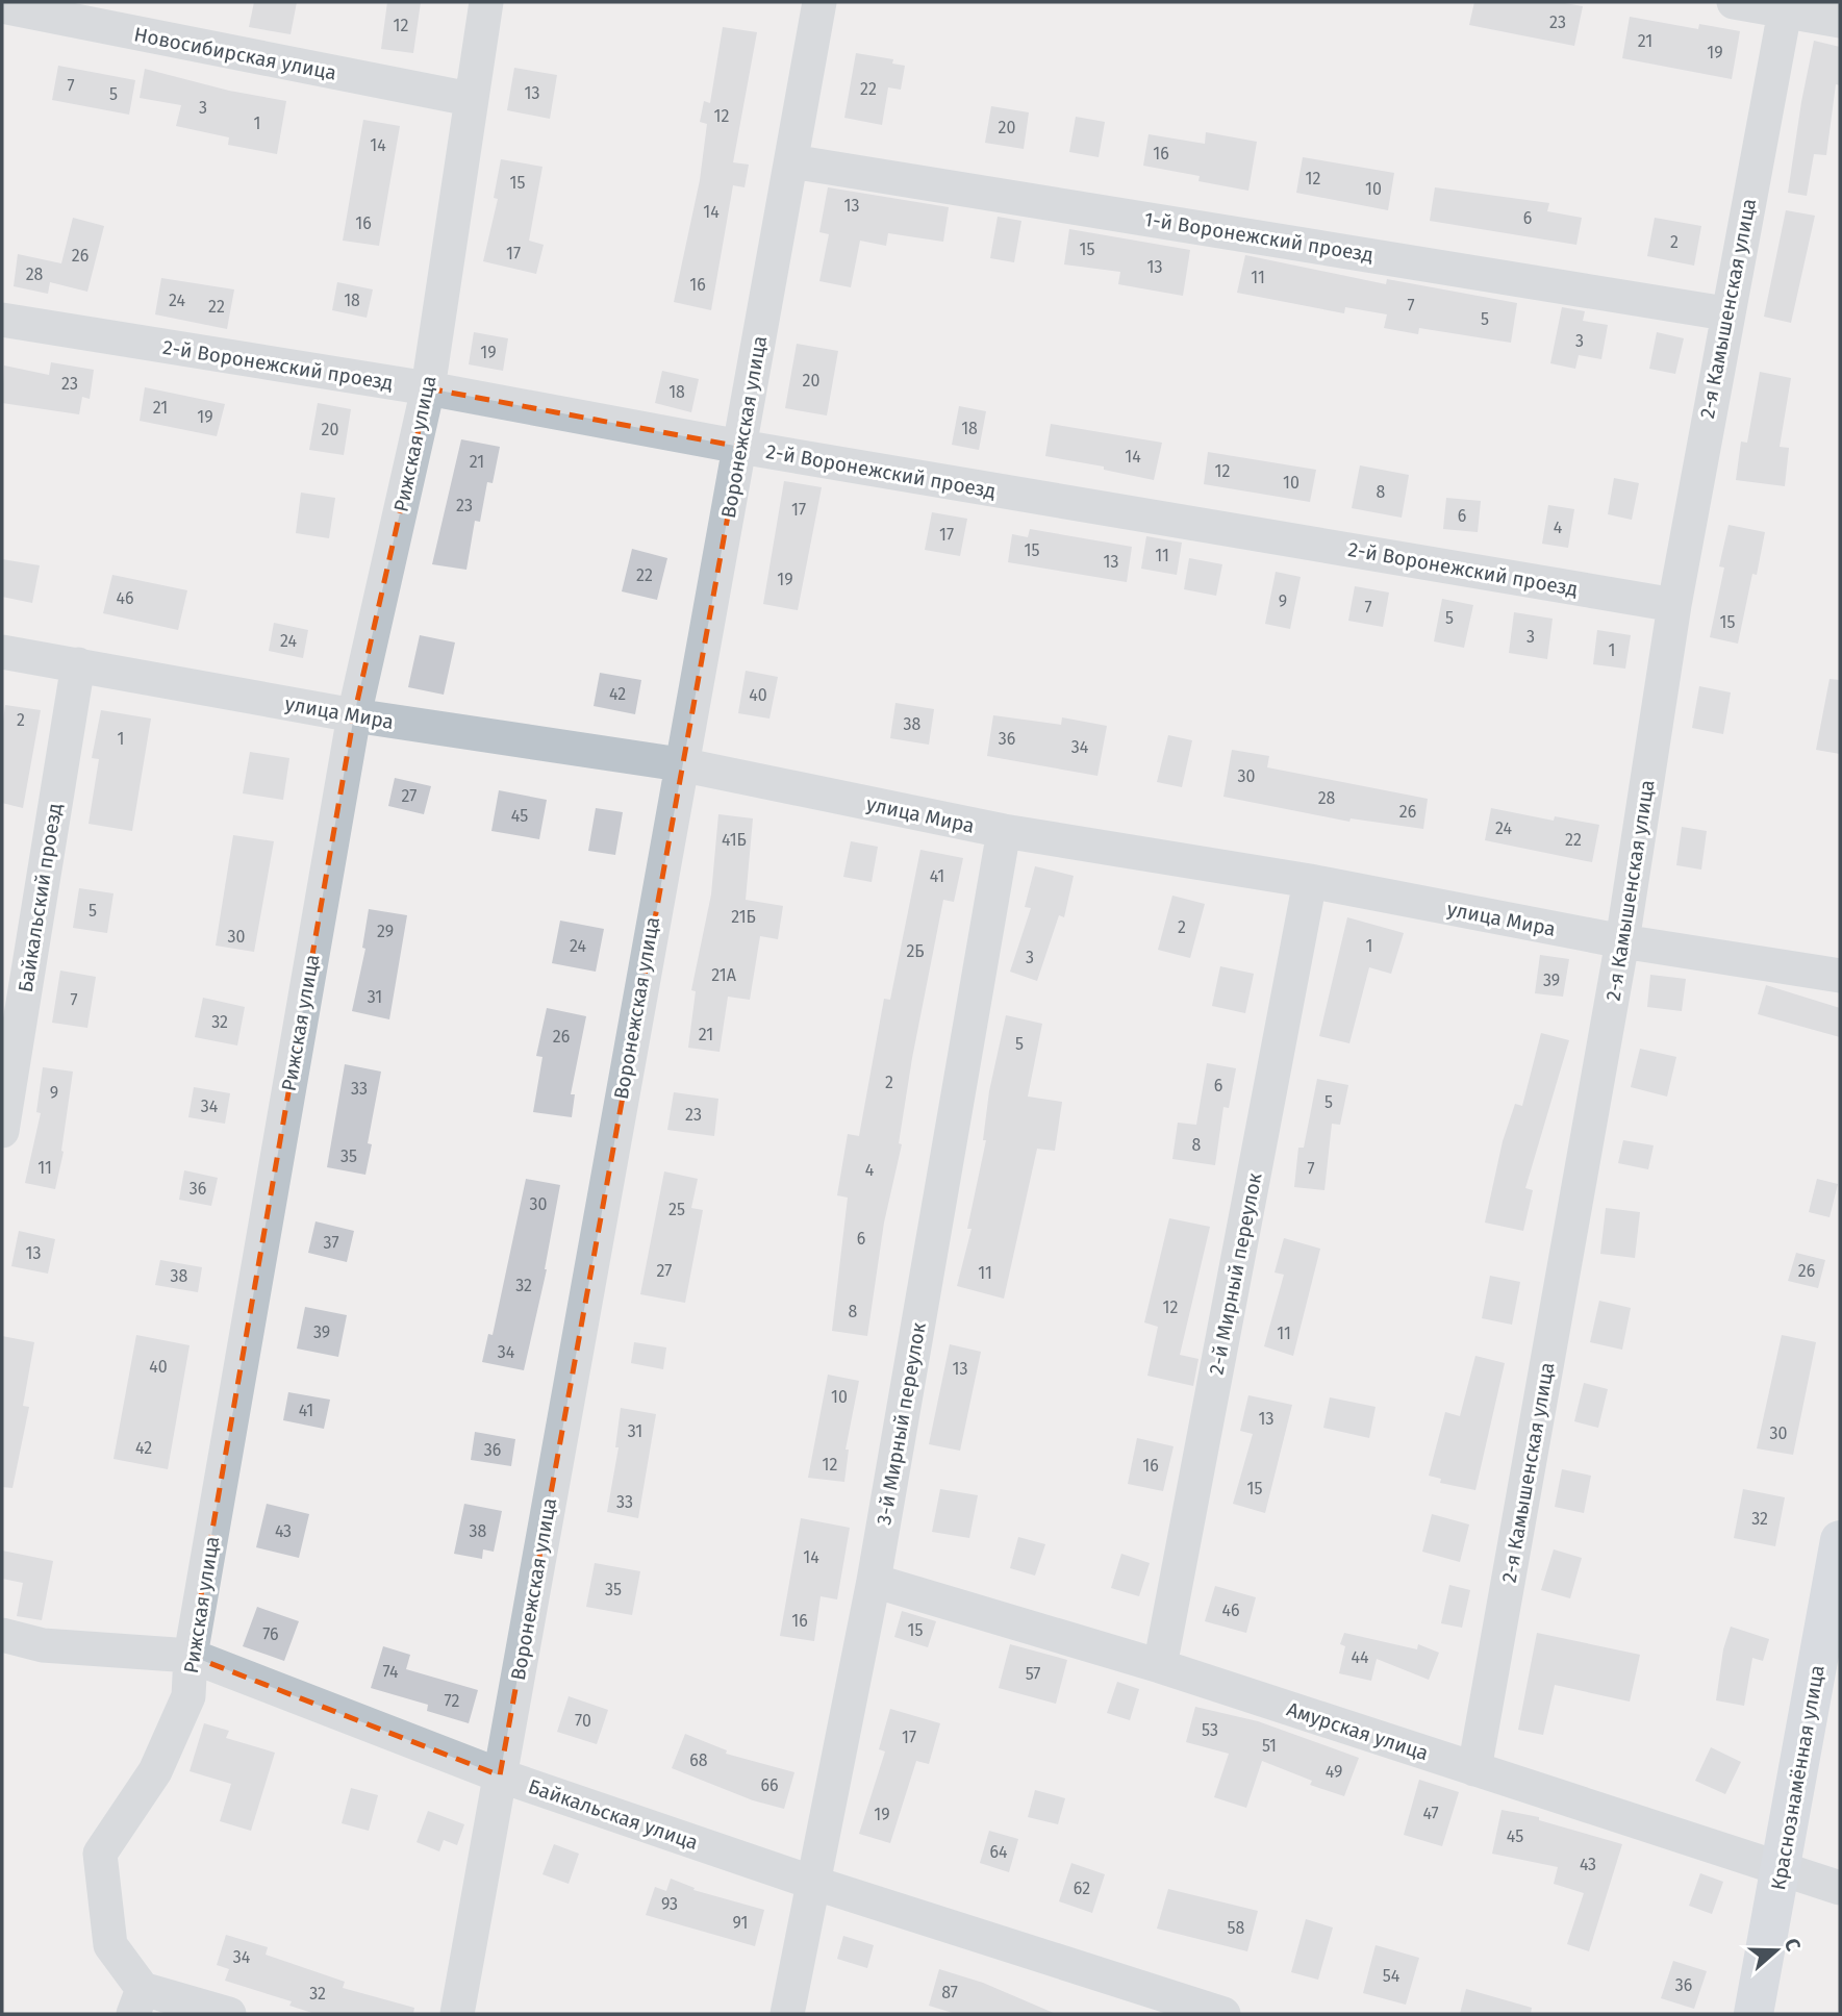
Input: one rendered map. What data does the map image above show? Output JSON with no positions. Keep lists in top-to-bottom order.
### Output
{
  "streets": {
    "street": [
      "Новосибирская улица",
      "1-й Воронежский проезд",
      "2-я Камышенская улица",
      "2-й Воронежский проезд",
      "Воронежская улица",
      "Рижская улица",
      "улица Мира",
      "Байкальский проезд",
      "2-й Мирный переулок",
      "3-й Мирный переулок",
      "Амурская улица",
      "Краснознамённая улица",
      "Байкальская улица"
    ]
  },
  "crossings": [
    ["Новосибирская улица", "Рижская улица"],
    ["1-й Воронежский проезд", "2-я Камышенская улица"],
    ["1-й Воронежский проезд", "Воронежская улица"],
    ["2-я Камышенская улица", "2-й Воронежский проезд"],
    ["2-я Камышенская улица", "улица Мира"],
    ["2-я Камышенская улица", "Амурская улица"],
    ["2-й Воронежский проезд", "Воронежская улица"],
    ["2-й Воронежский проезд", "Рижская улица"],
    ["Воронежская улица", "улица Мира"],
    ["Воронежская улица", "Байкальская улица"],
    ["Рижская улица", "улица Мира"],
    ["Рижская улица", "Байкальская улица"],
    ["улица Мира", "Байкальский проезд"],
    ["улица Мира", "2-й Мирный переулок"],
    ["улица Мира", "3-й Мирный переулок"],
    ["2-й Мирный переулок", "Амурская улица"],
    ["3-й Мирный переулок", "Амурская улица"],
    ["3-й Мирный переулок", "Байкальская улица"],
    ["Амурская улица", "Краснознамённая улица"]
  ],
  "house_numbers": [
    "23",
    "12",
    "21",
    "19",
    "7",
    "22",
    "13",
    "5",
    "3",
    "12",
    "1",
    "20",
    "14",
    "16",
    "12",
    "15",
    "10",
    "13",
    "14",
    "6",
    "16",
    "2",
    "15",
    "17",
    "26",
    "13",
    "28",
    "11",
    "16",
    "24",
    "18",
    "7",
    "22",
    "5",
    "3",
    "19",
    "20",
    "23",
    "18",
    "21",
    "19",
    "18",
    "20",
    "14",
    "21",
    "12",
    "10",
    "8",
    "23",
    "17",
    "6",
    "4",
    "17",
    "15",
    "11",
    "13",
    "22",
    "19",
    "46",
    "9",
    "7",
    "5",
    "15",
    "3",
    "24",
    "1",
    "42",
    "40",
    "2",
    "38",
    "1",
    "36",
    "34",
    "30",
    "27",
    "28",
    "26",
    "45",
    "24",
    "41Б",
    "22",
    "41",
    "5",
    "21Б",
    "2",
    "29",
    "30",
    "24",
    "1",
    "2Б",
    "3",
    "21А",
    "39",
    "31",
    "7",
    "32",
    "21",
    "26",
    "5",
    "2",
    "6",
    "33",
    "9",
    "5",
    "34",
    "23",
    "8",
    "35",
    "11",
    "7",
    "4",
    "36",
    "30",
    "25",
    "6",
    "37",
    "13",
    "27",
    "26",
    "11",
    "38",
    "32",
    "12",
    "8",
    "39",
    "11",
    "34",
    "40",
    "13",
    "10",
    "41",
    "13",
    "31",
    "30",
    "42",
    "36",
    "12",
    "16",
    "15",
    "33",
    "32",
    "43",
    "38",
    "14",
    "35",
    "46",
    "16",
    "15",
    "76",
    "44",
    "74",
    "57",
    "72",
    "70",
    "53",
    "17",
    "51",
    "68",
    "49",
    "66",
    "47",
    "19",
    "45",
    "64",
    "43",
    "62",
    "93",
    "91",
    "58",
    "34",
    "54",
    "36",
    "87",
    "32"
  ],
  "north": "right"
}
